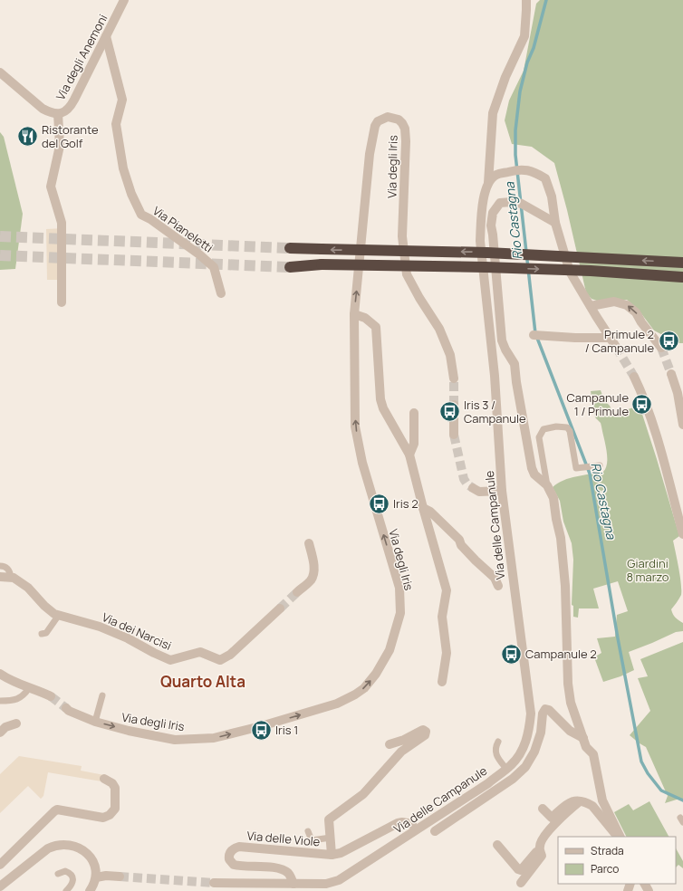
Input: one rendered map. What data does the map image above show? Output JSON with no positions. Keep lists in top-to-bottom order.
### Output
{
  "streets": {
    "street": [
      "Via degli Anemoni",
      "Via degli Iris",
      "Via Pianeletti",
      "Via delle Campanule",
      "Via dei Narcisi",
      "Via delle Viole"
    ]
  },
  "crossings": [
    ["Via degli Anemoni", "Via Pianeletti"],
    ["Via delle Campanule", "Via delle Viole"]
  ],
  "districts": ["Quarto Alta"],
  "water": ["Rio Castagna"],
  "parks": ["Giardini 8 marzo"],
  "places": {
    "restaurant": ["Ristorante del Golf"],
    "bus stop": [
      "Primule 2 / Campanule",
      "Campanule 1 / Primule",
      "Iris 3 / Campanule",
      "Iris 2",
      "Campanule 2",
      "Iris 1"
    ]
  },
  "legend": ["Strada", "Parco"]
}
